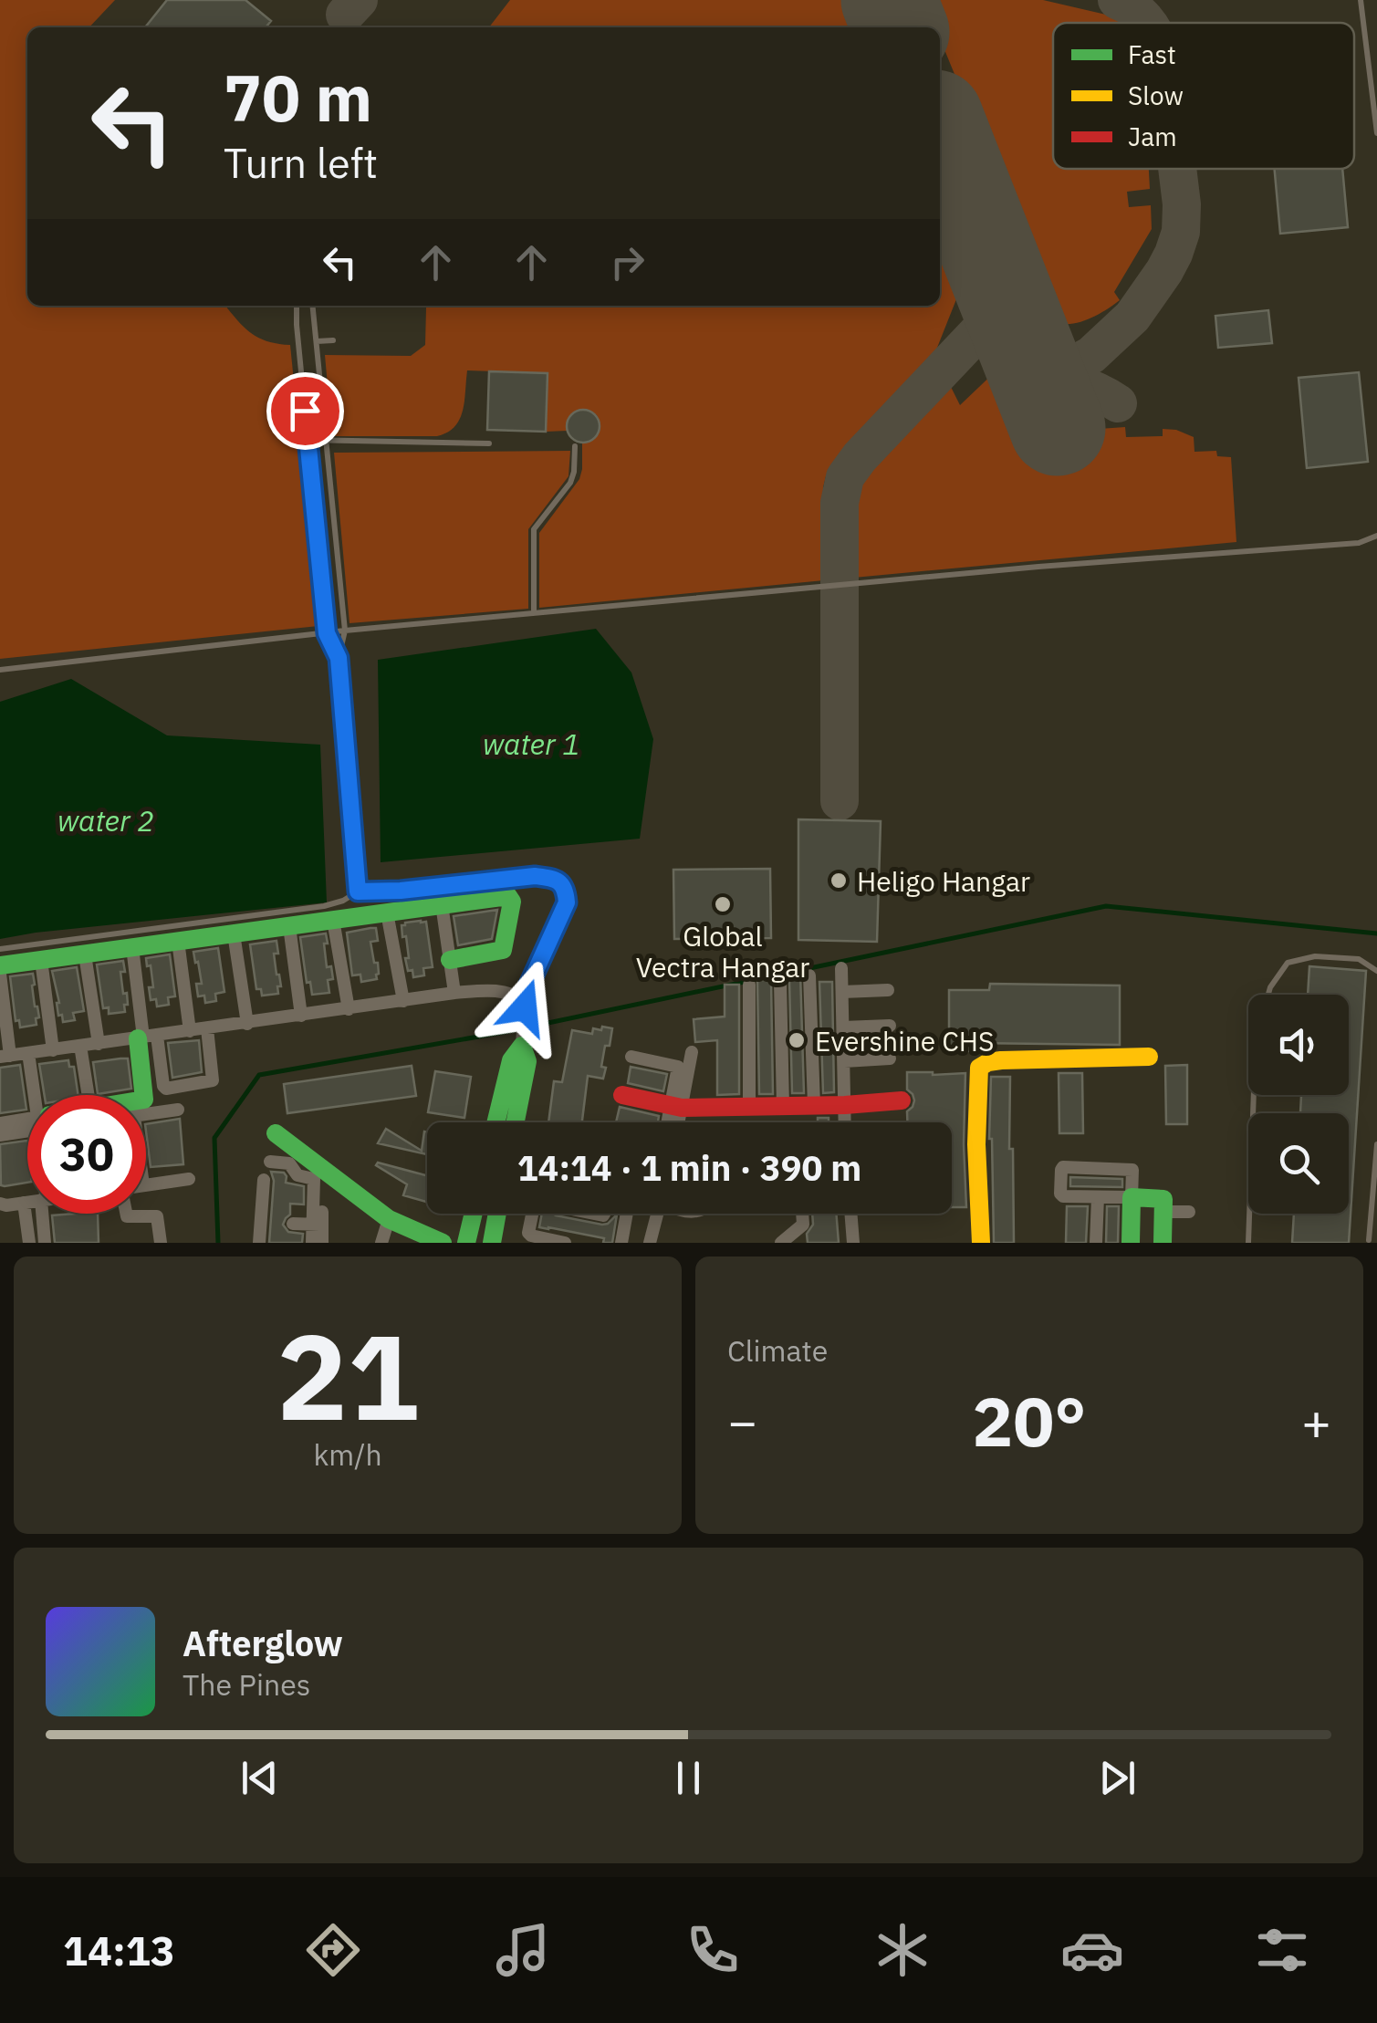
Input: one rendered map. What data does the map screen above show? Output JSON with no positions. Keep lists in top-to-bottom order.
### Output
{
  "water": ["water 1", "water 2"],
  "places": ["Heligo Hangar", "Global Vectra Hangar", "Evershine CHS"],
  "legend": ["Fast", "Slow", "Jam"],
  "page": {
    "turn": ["70 m", "Turn left"],
    "limit": "30",
    "trip": "14:14 · 1 min · 390 m",
    "tile": [
      ["21", "km/h"],
      "Climate"
    ],
    "heat": ["−", "20°", "+"],
    "song": ["Afterglow", "The Pines"],
    "tabs": "14:13"
  }
}
